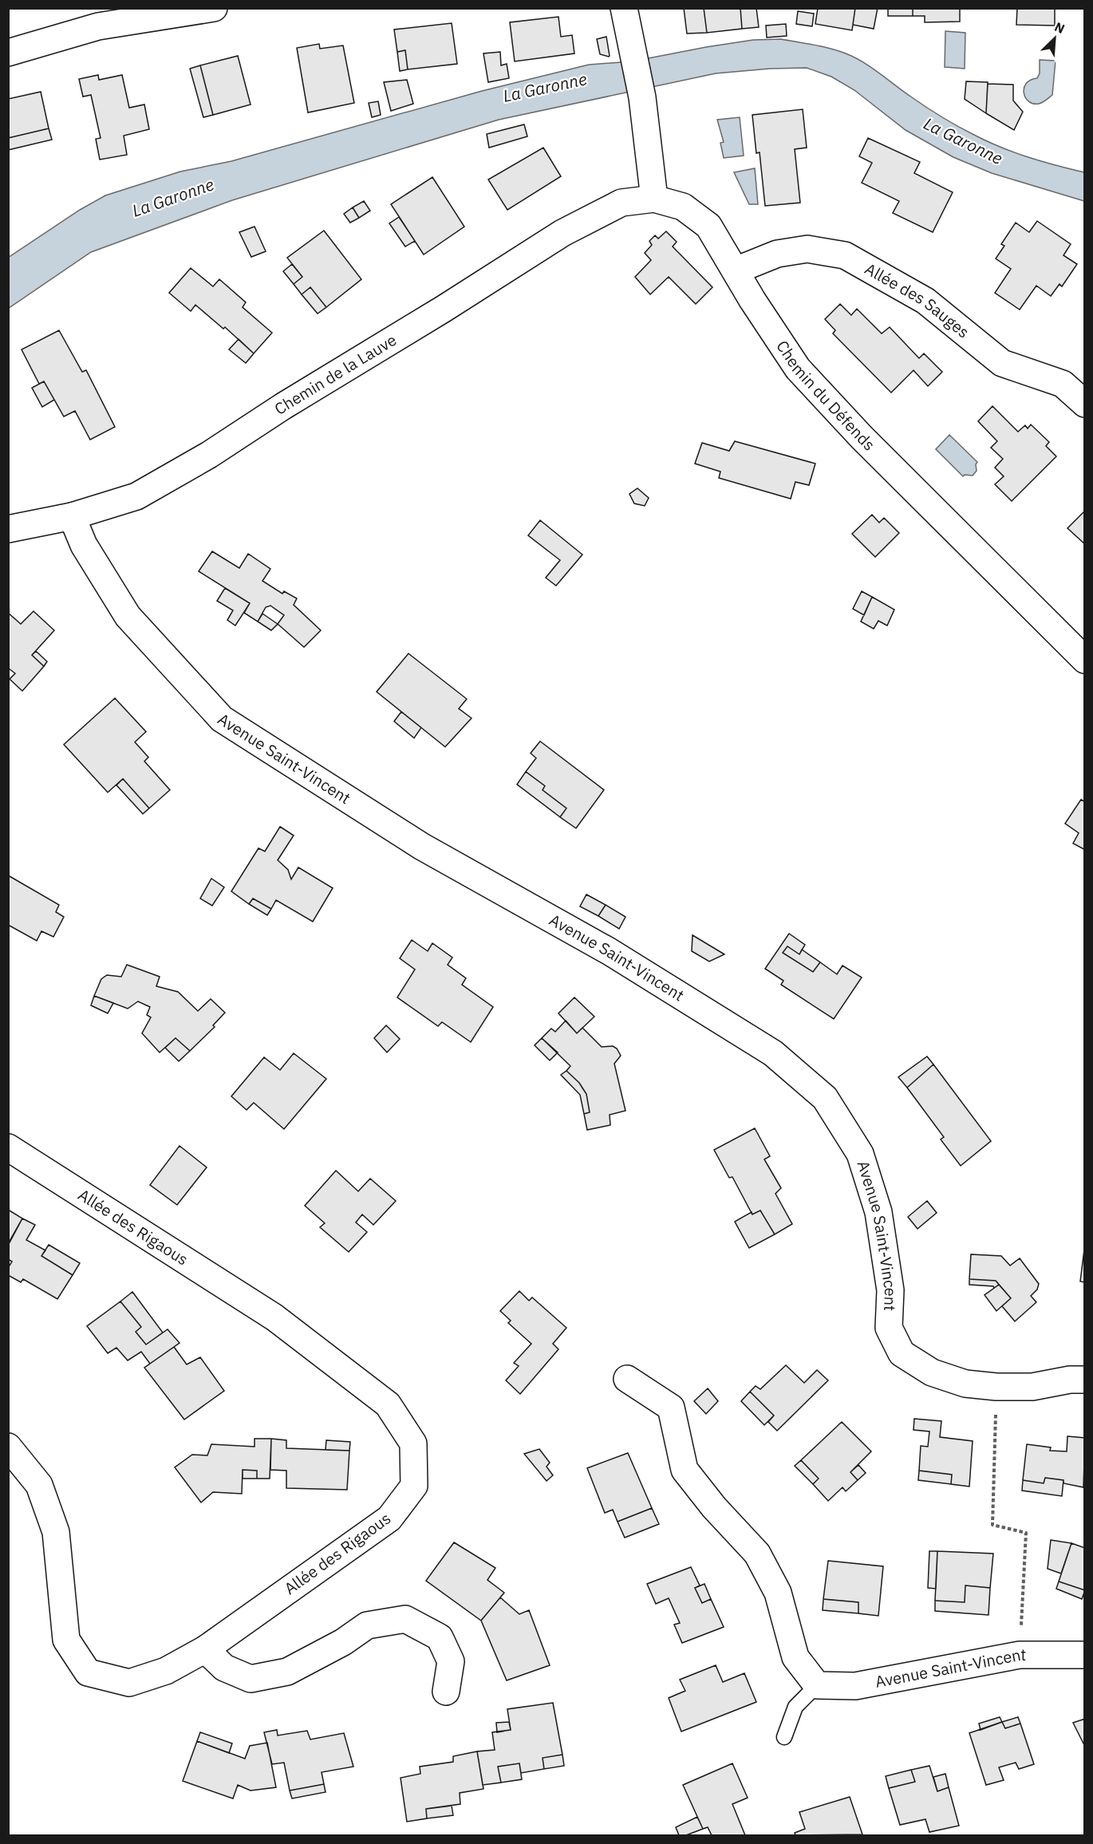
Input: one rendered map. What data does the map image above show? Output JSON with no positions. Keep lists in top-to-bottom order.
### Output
{
  "streets": {
    "street": [
      "Allée des Sauges",
      "Chemin de la Lauve",
      "Chemin du Défends",
      "Avenue Saint-Vincent",
      "Allée des Rigaous"
    ]
  },
  "crossings": [
    ["Allée des Sauges", "Chemin du Défends"],
    ["Chemin de la Lauve", "Chemin du Défends"],
    ["Chemin de la Lauve", "Avenue Saint-Vincent"]
  ],
  "water": ["La Garonne"],
  "north": "top right"
}
